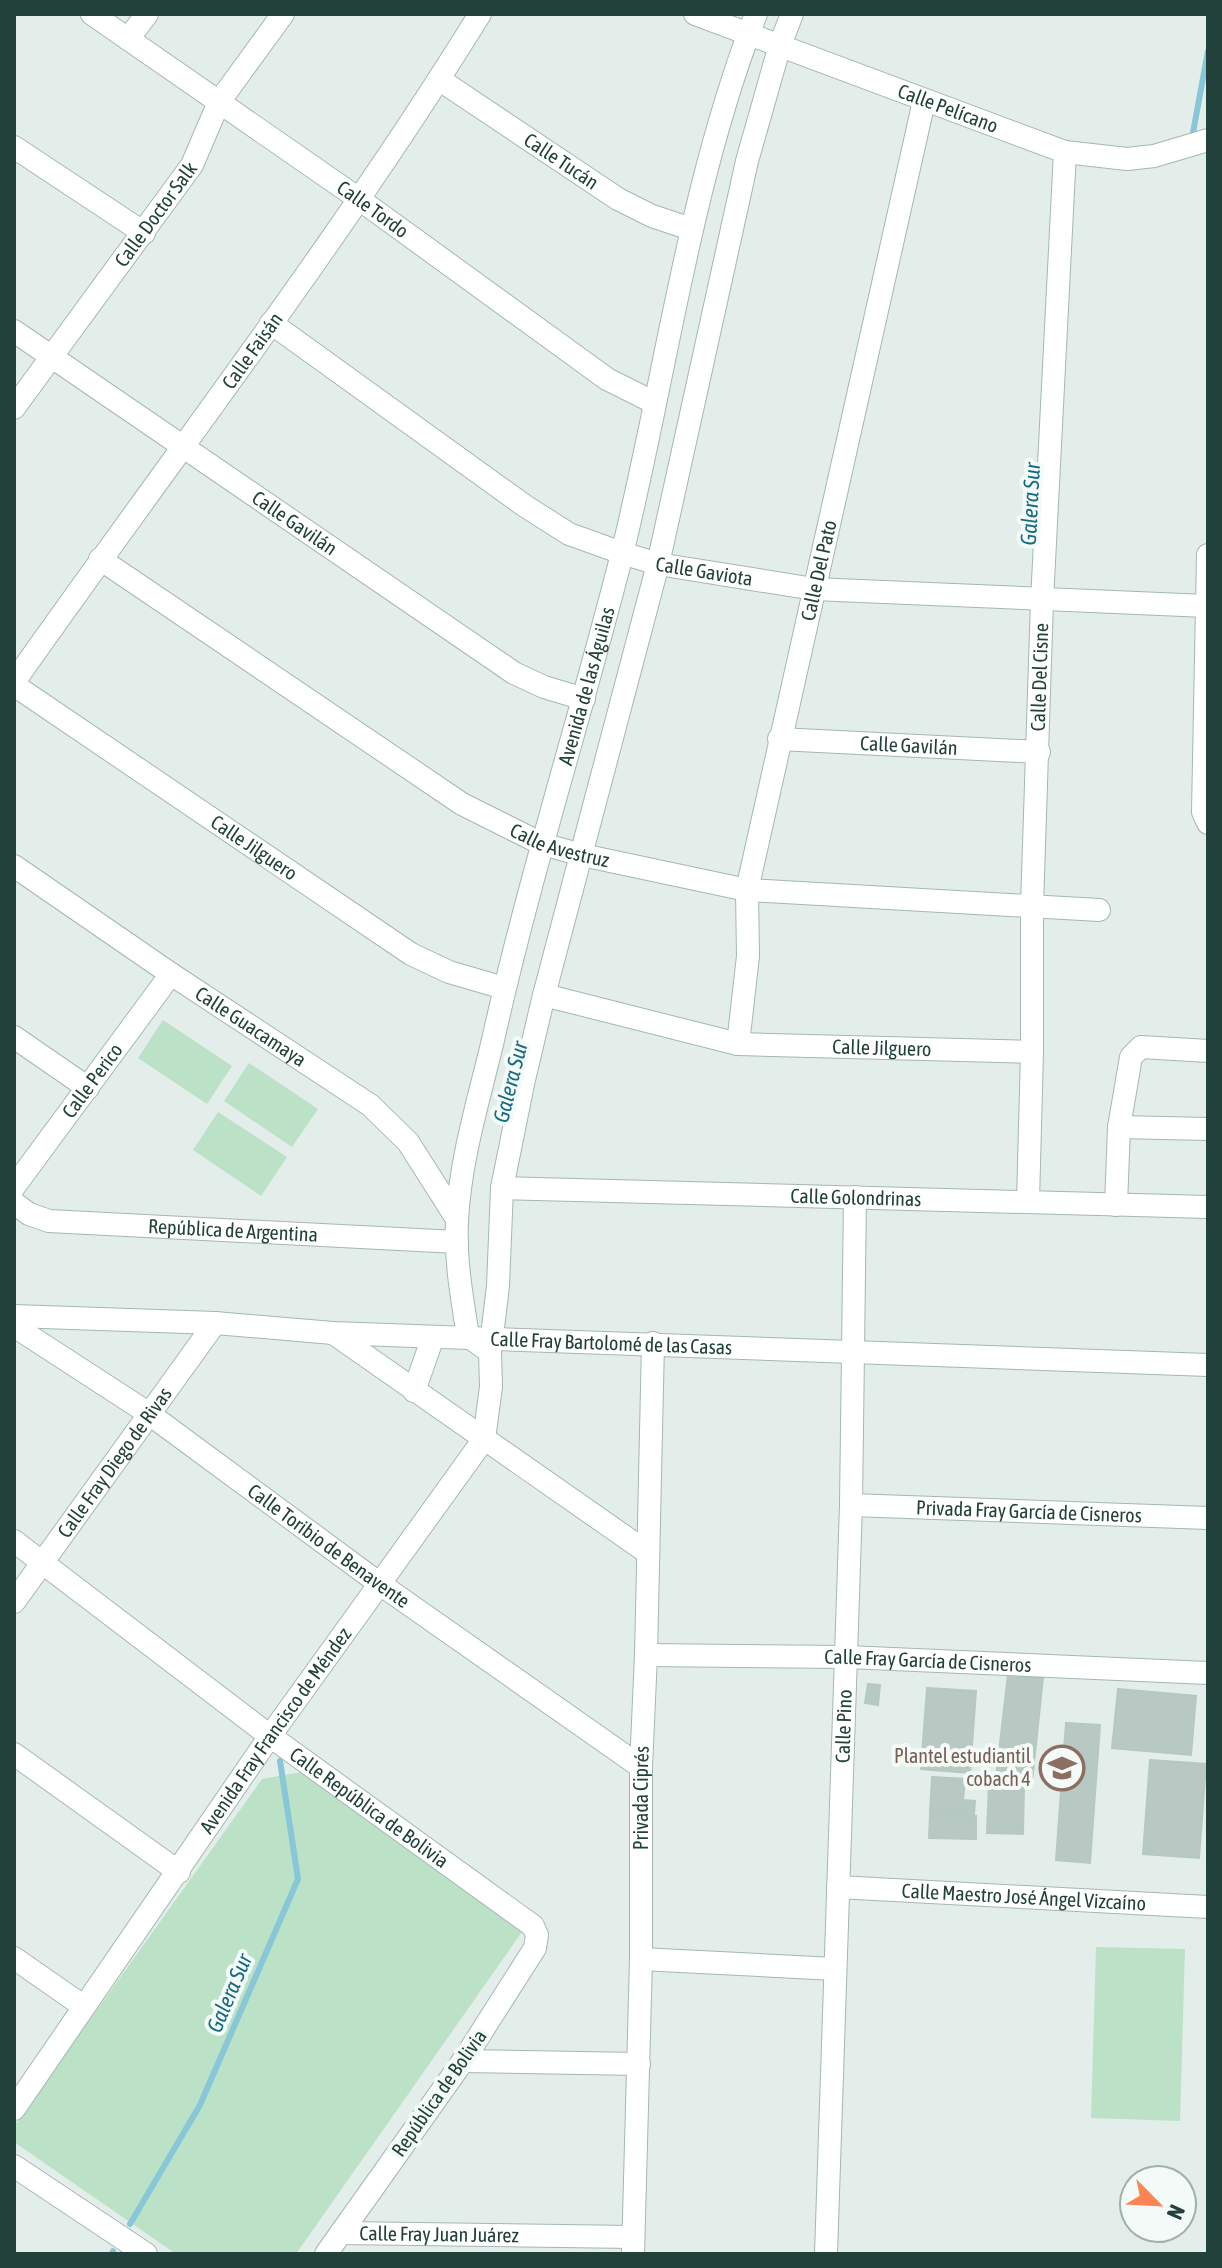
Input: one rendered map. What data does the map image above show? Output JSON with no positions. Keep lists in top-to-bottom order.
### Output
{
  "streets": {
    "street": [
      "Calle Pelícano",
      "Calle Tucán",
      "Calle Tordo",
      "Calle Doctor Salk",
      "Calle Faisán",
      "Calle Gavilán",
      "Calle Gaviota",
      "Calle Del Pato",
      "Calle Del Cisne",
      "Avenida de las Águilas",
      "Calle Avestruz",
      "Calle Jilguero",
      "Calle Guacamaya",
      "Calle Perico",
      "Calle Golondrinas",
      "República de Argentina",
      "Calle Fray Bartolomé de las Casas",
      "Calle Fray Diego de Rivas",
      "Privada Fray García de Cisneros",
      "Calle Toribio de Benavente",
      "Calle Fray García de Cisneros",
      "Calle Pino",
      "Avenida Fray Francisco de Méndez",
      "Privada Ciprés",
      "Calle República de Bolivia",
      "Calle Maestro José Ángel Vizcaíno",
      "República de Bolivia",
      "Calle Fray Juan Juárez"
    ]
  },
  "crossings": [
    ["Calle Pelícano", "Calle Del Pato"],
    ["Calle Pelícano", "Calle Del Cisne"],
    ["Calle Pelícano", "Avenida de las Águilas"],
    ["Calle Tucán", "Calle Faisán"],
    ["Calle Tucán", "Avenida de las Águilas"],
    ["Calle Tordo", "Calle Doctor Salk"],
    ["Calle Tordo", "Calle Faisán"],
    ["Calle Tordo", "Avenida de las Águilas"],
    ["Calle Doctor Salk", "Calle Gavilán"],
    ["Calle Faisán", "Calle Gavilán"],
    ["Calle Faisán", "Calle Gaviota"],
    ["Calle Faisán", "Calle Avestruz"],
    ["Calle Faisán", "Calle Jilguero"],
    ["Calle Gavilán", "Calle Del Pato"],
    ["Calle Gavilán", "Calle Del Cisne"],
    ["Calle Gavilán", "Avenida de las Águilas"],
    ["Calle Gaviota", "Calle Del Pato"],
    ["Calle Gaviota", "Calle Del Cisne"],
    ["Calle Gaviota", "Avenida de las Águilas"],
    ["Calle Del Pato", "Calle Avestruz"],
    ["Calle Del Pato", "Calle Jilguero"],
    ["Calle Del Cisne", "Calle Avestruz"],
    ["Calle Del Cisne", "Calle Jilguero"],
    ["Calle Del Cisne", "Calle Golondrinas"],
    ["Avenida de las Águilas", "Calle Avestruz"],
    ["Avenida de las Águilas", "Calle Jilguero"],
    ["Avenida de las Águilas", "Calle Guacamaya"],
    ["Avenida de las Águilas", "Calle Golondrinas"],
    ["Avenida de las Águilas", "República de Argentina"],
    ["Avenida de las Águilas", "Calle Fray Bartolomé de las Casas"],
    ["Avenida de las Águilas", "Avenida Fray Francisco de Méndez"],
    ["Calle Guacamaya", "Calle Perico"],
    ["Calle Golondrinas", "Calle Pino"],
    ["Calle Fray Bartolomé de las Casas", "Calle Fray Diego de Rivas"],
    ["Calle Fray Bartolomé de las Casas", "Calle Pino"],
    ["Calle Fray Bartolomé de las Casas", "Avenida Fray Francisco de Méndez"],
    ["Calle Fray Bartolomé de las Casas", "Privada Ciprés"],
    ["Calle Fray Diego de Rivas", "Calle Toribio de Benavente"],
    ["Calle Fray Diego de Rivas", "Calle República de Bolivia"],
    ["Privada Fray García de Cisneros", "Calle Pino"],
    ["Calle Toribio de Benavente", "Avenida Fray Francisco de Méndez"],
    ["Calle Toribio de Benavente", "Privada Ciprés"],
    ["Calle Fray García de Cisneros", "Calle Pino"],
    ["Calle Fray García de Cisneros", "Privada Ciprés"],
    ["Calle Pino", "Calle Maestro José Ángel Vizcaíno"],
    ["Avenida Fray Francisco de Méndez", "Calle República de Bolivia"],
    ["Privada Ciprés", "Calle Fray Juan Juárez"],
    ["Calle República de Bolivia", "República de Bolivia"],
    ["República de Bolivia", "Calle Fray Juan Juárez"]
  ],
  "water": ["Galera Sur"],
  "places": {
    "school or university": ["Plantel estudiantil cobach 4"]
  },
  "north": "bottom right"
}
